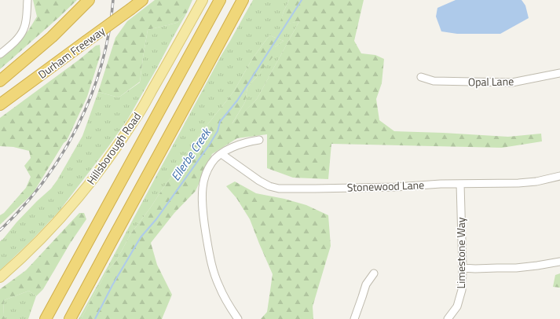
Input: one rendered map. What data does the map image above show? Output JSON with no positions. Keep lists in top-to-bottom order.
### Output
{
  "streets": {
    "highway": ["Durham Freeway"],
    "main road": ["Hillsborough Road"],
    "street": ["Opal Lane", "Stonewood Lane", "Limestone Way"]
  },
  "crossings": [
    ["Stonewood Lane", "Limestone Way"]
  ],
  "water": ["Ellerbe Creek"]
}
